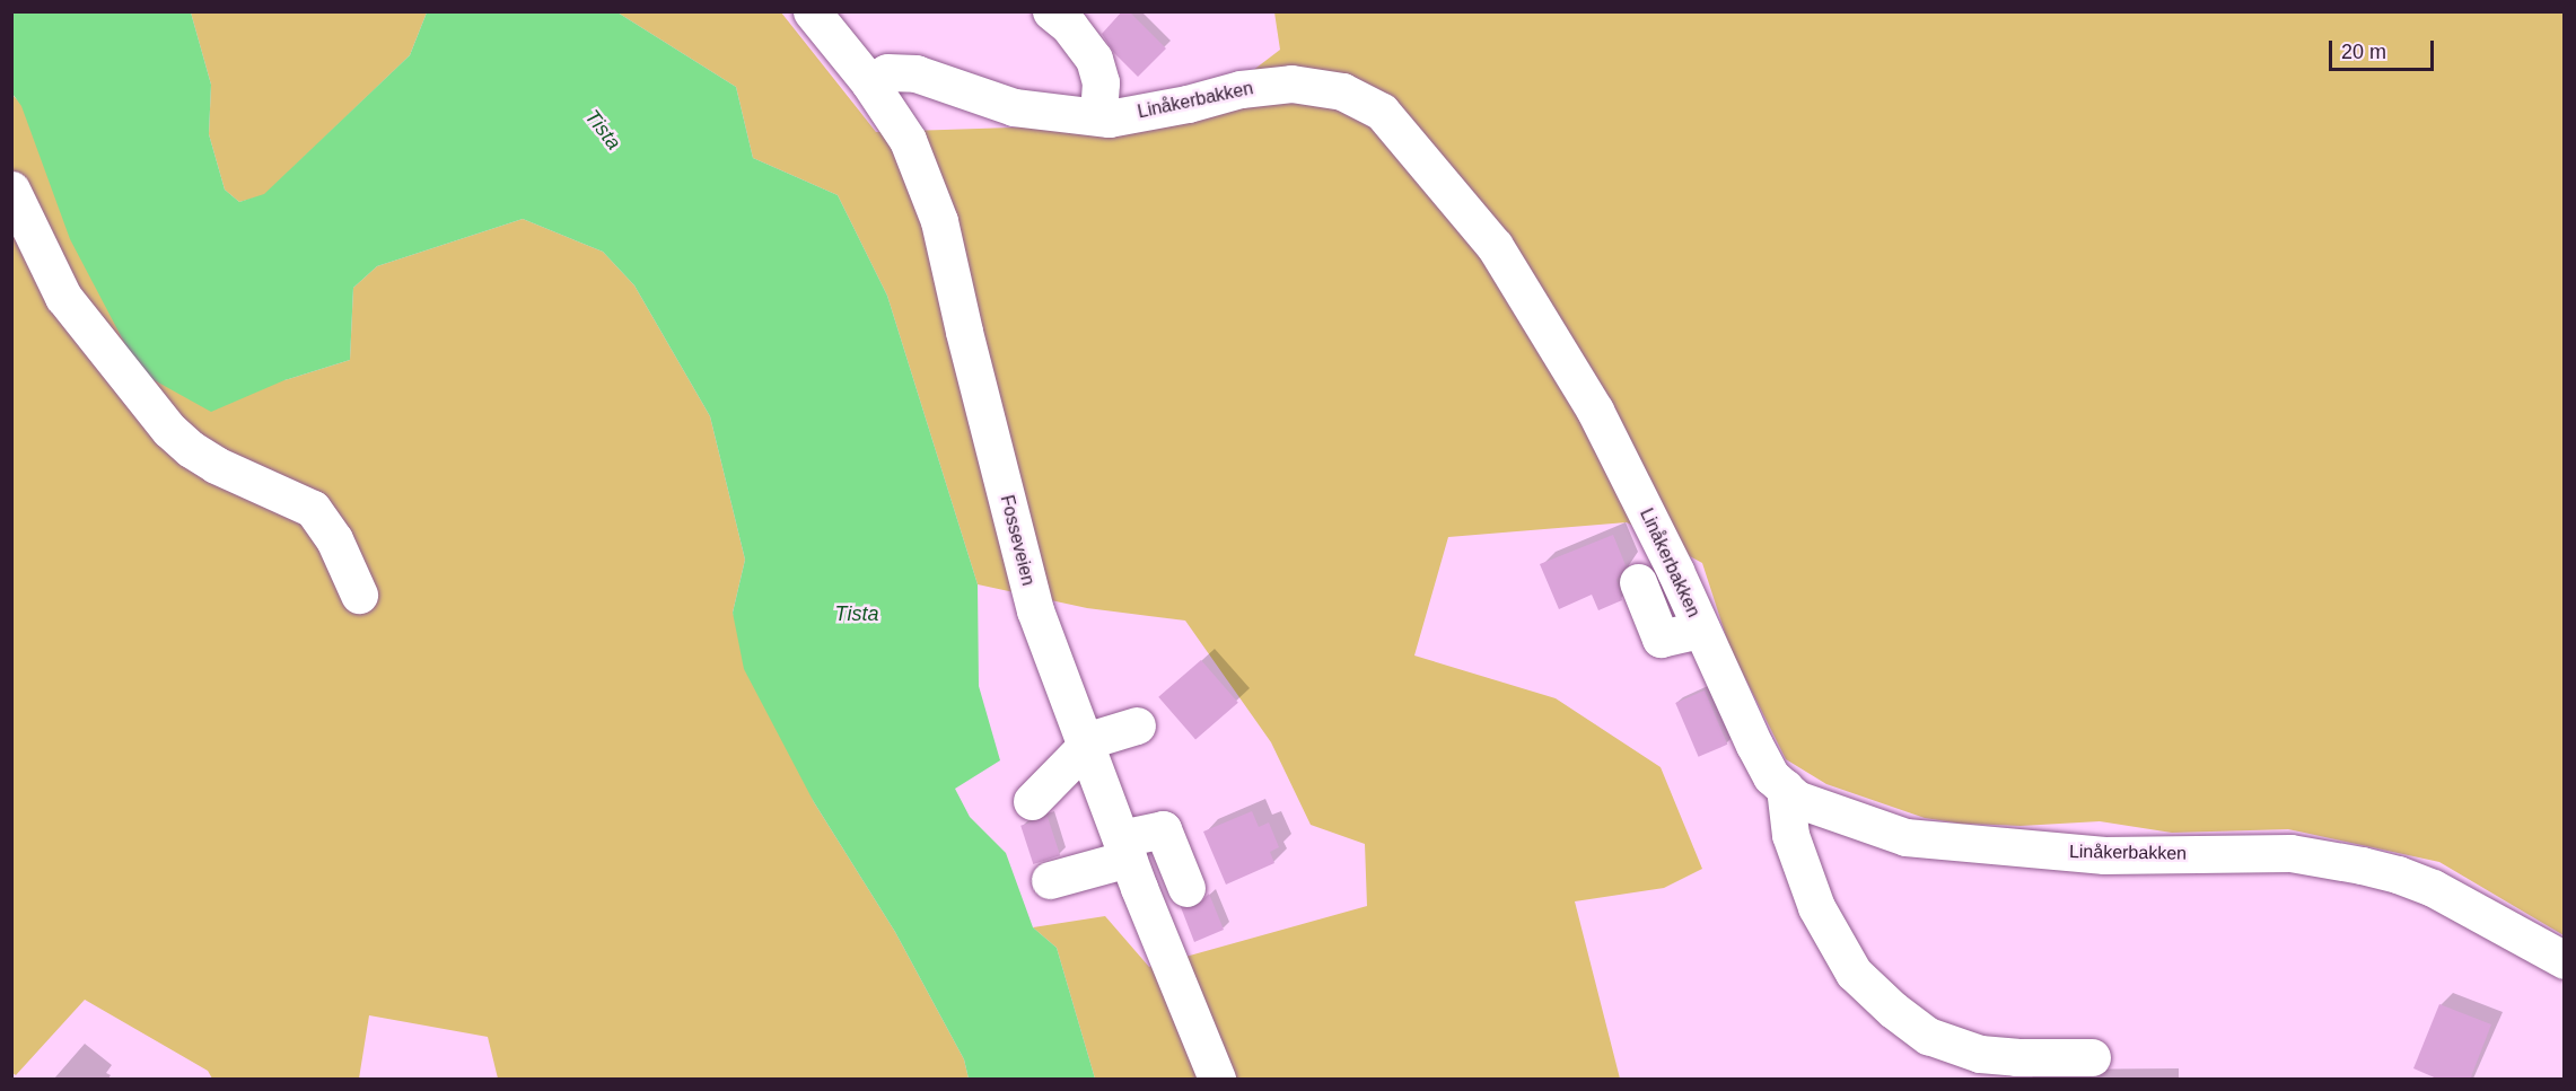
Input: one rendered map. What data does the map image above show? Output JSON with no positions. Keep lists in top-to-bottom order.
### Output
{
  "streets": {
    "street": ["Linåkerbakken", "Fosseveien"]
  },
  "crossings": [
    ["Linåkerbakken", "Fosseveien"]
  ],
  "water": ["Tista"],
  "scale_bar": "20 m"
}
